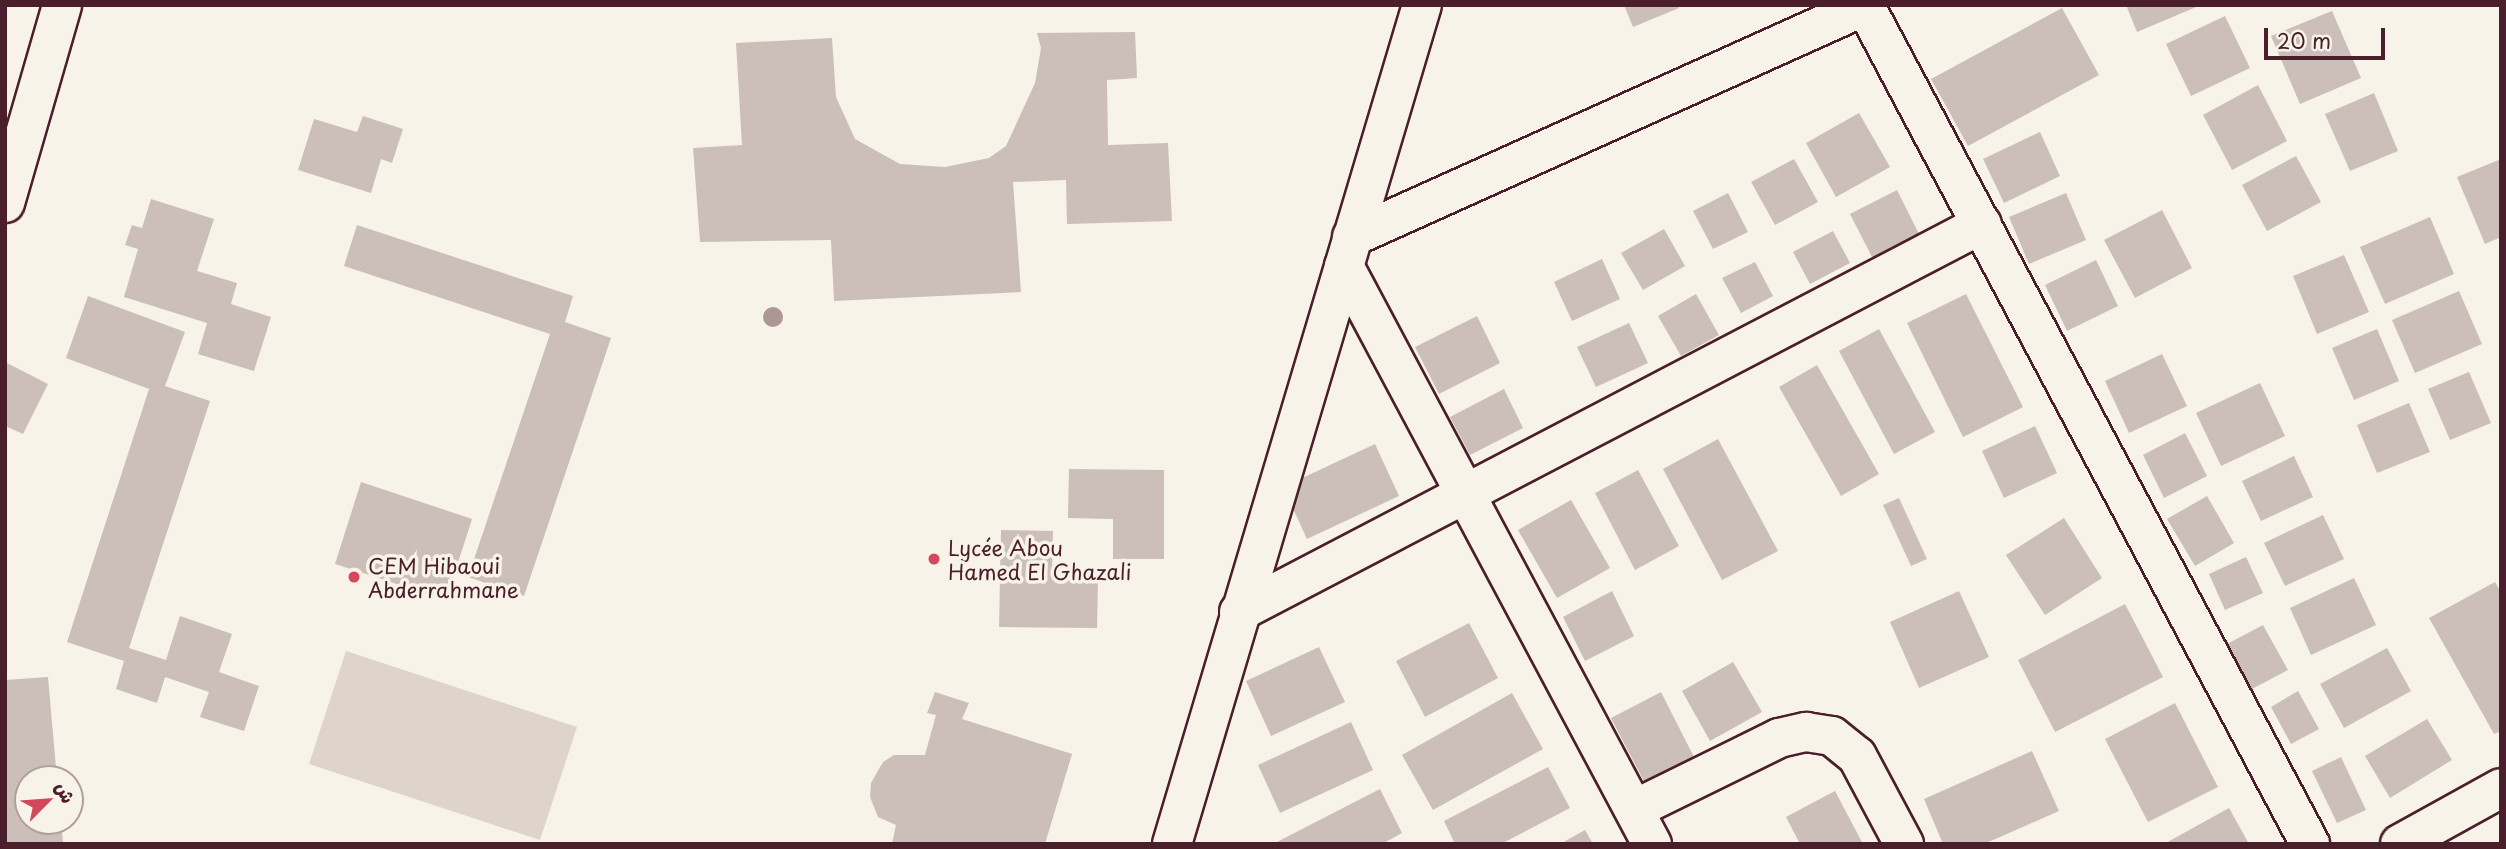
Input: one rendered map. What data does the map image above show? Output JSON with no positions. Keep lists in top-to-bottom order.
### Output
{
  "places": ["Lycée Abou Hamed El Ghazali", "CEM Hibaoui Abderrahmane"],
  "scale_bar": "20 m",
  "north": "top right"
}
